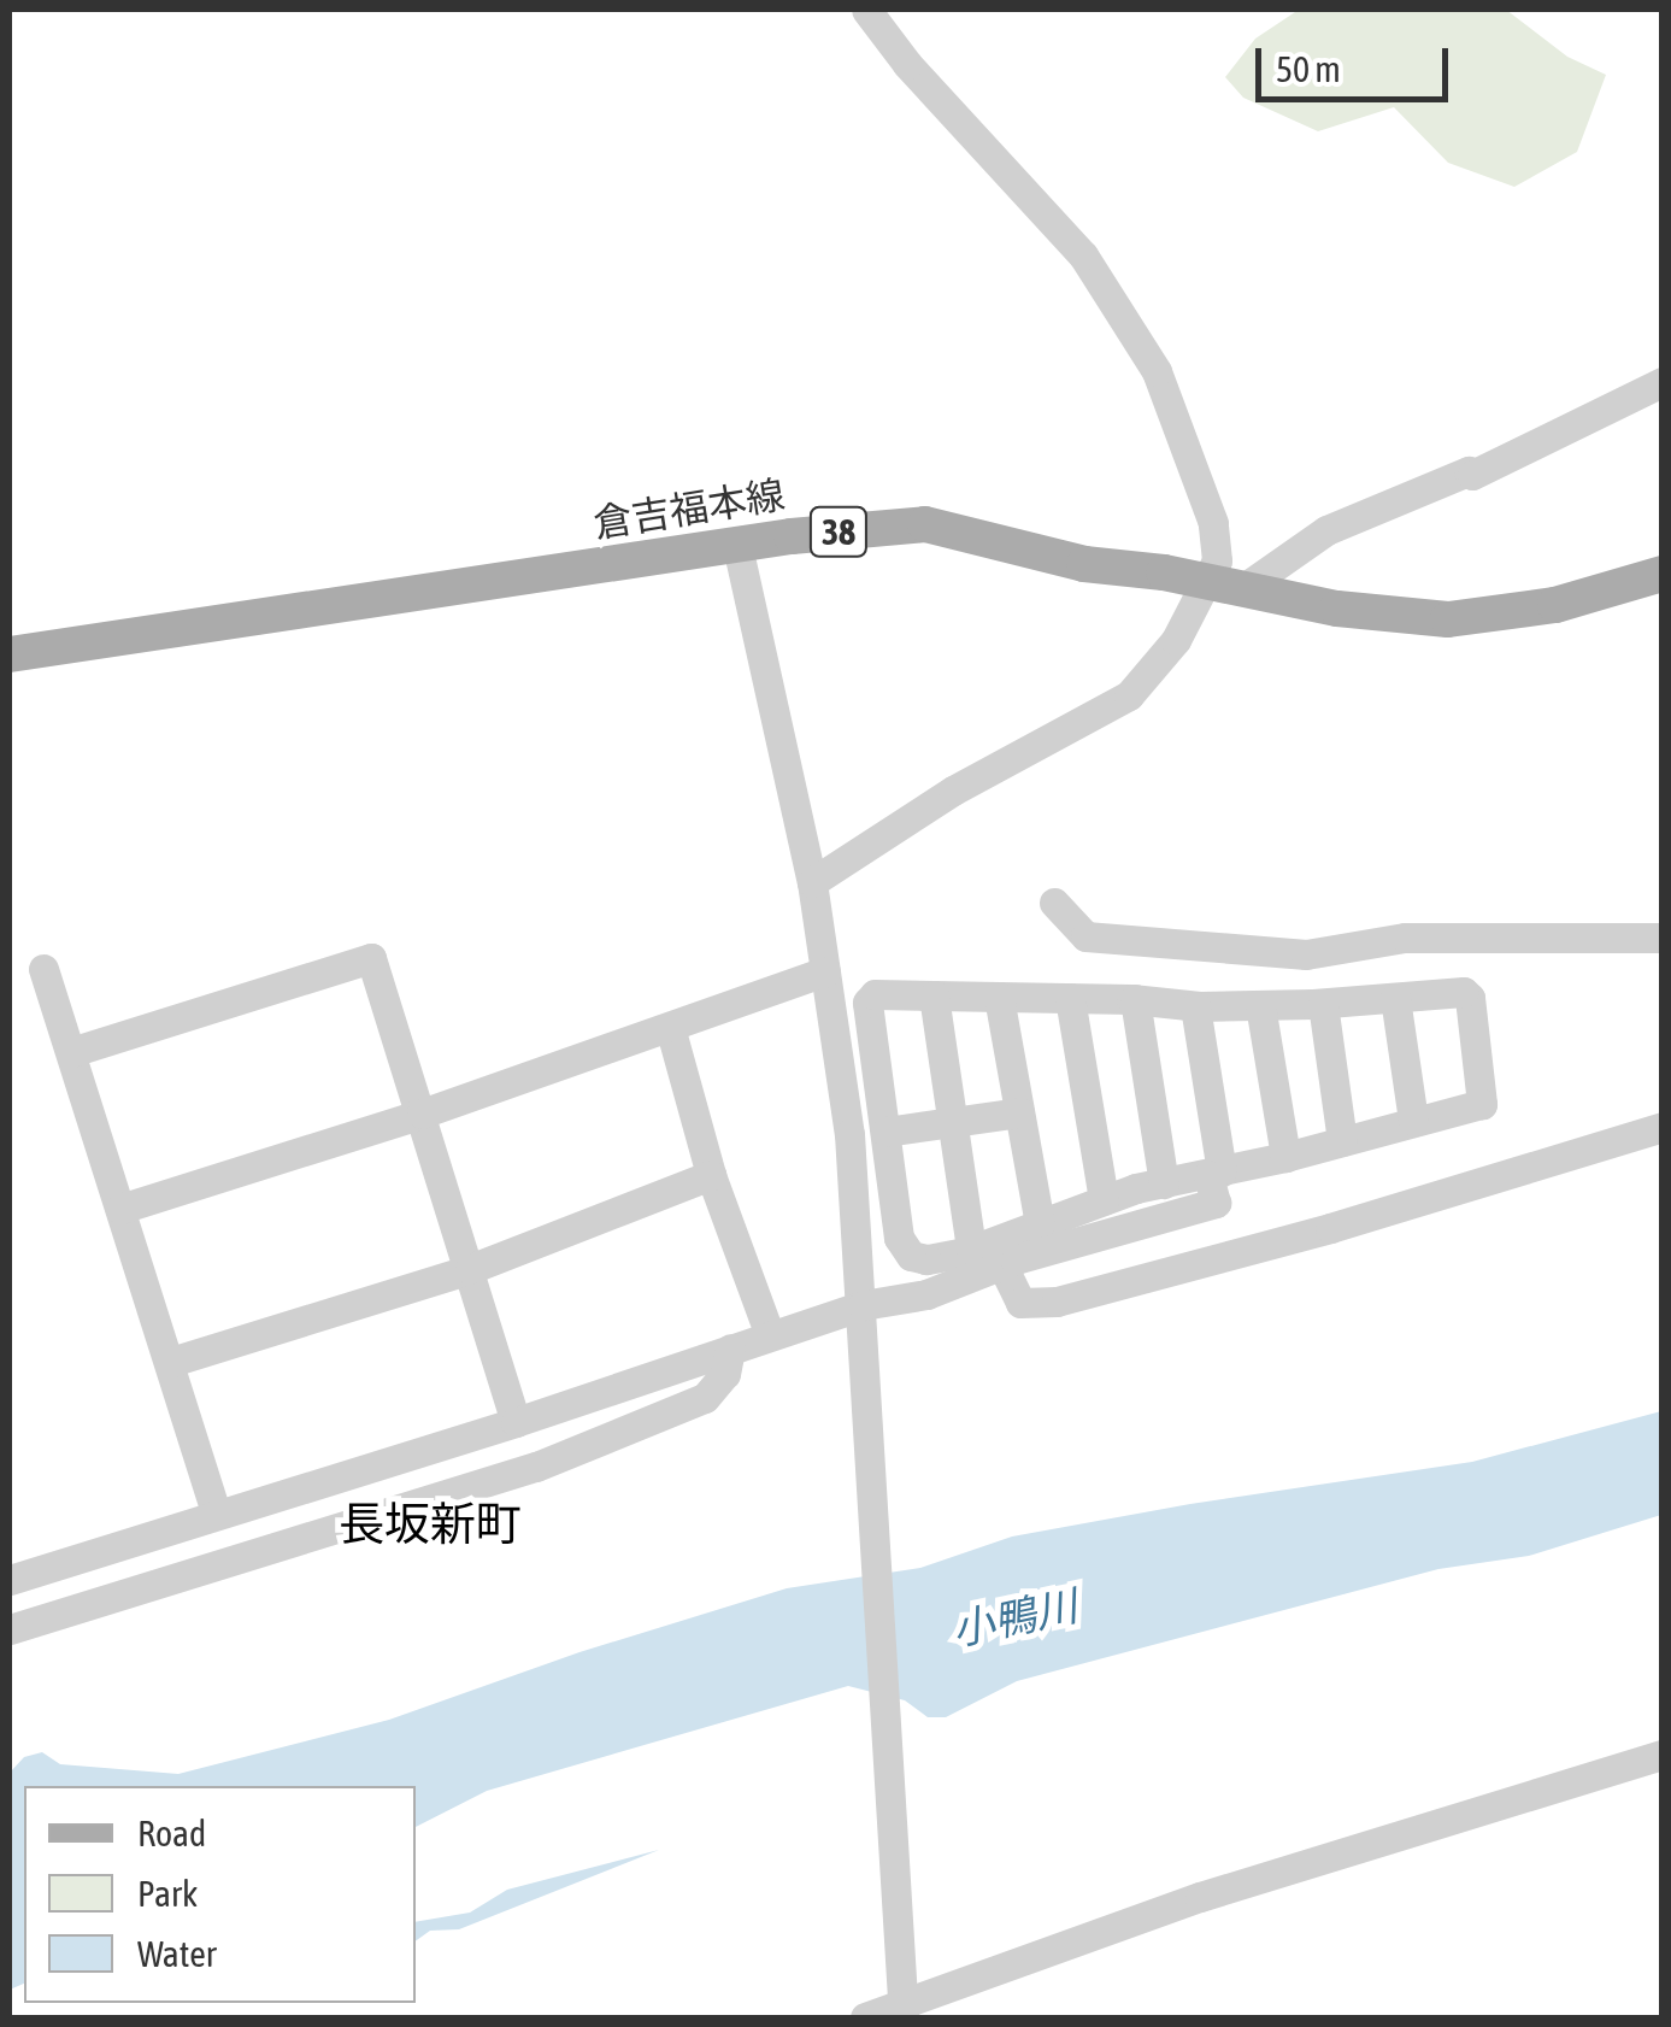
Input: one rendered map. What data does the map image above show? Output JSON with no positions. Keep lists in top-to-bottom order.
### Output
{
  "streets": {
    "main road": ["倉吉福本線", "38"]
  },
  "districts": ["長坂新町"],
  "water": ["小鴨川"],
  "legend": ["Road", "Park", "Water"],
  "scale_bar": "50 m"
}
